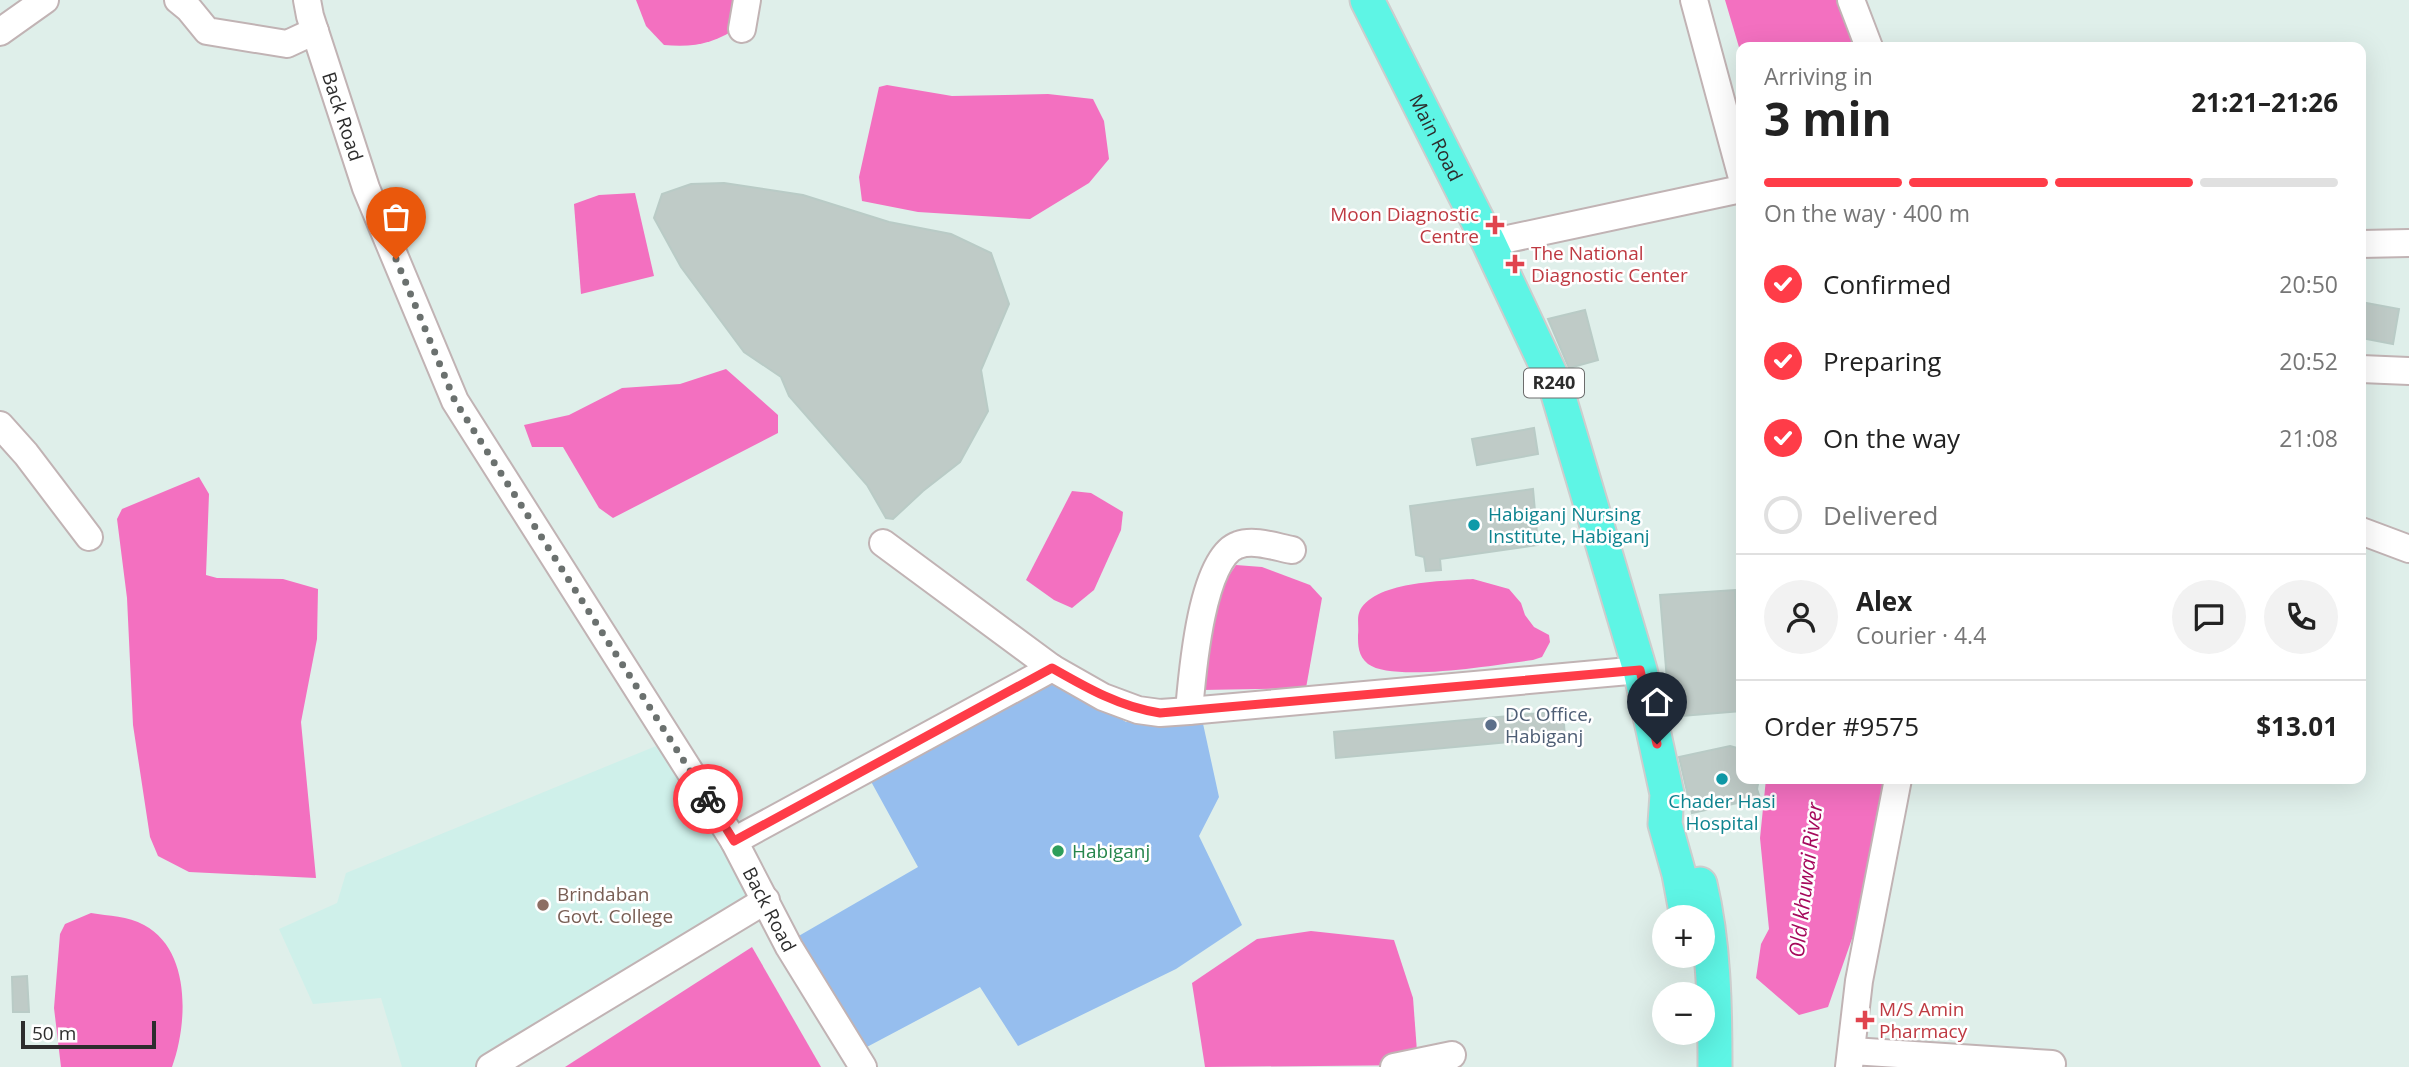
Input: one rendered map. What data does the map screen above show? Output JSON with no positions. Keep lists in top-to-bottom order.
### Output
{
  "streets": {
    "main road": ["Main Road", "R240"],
    "street": ["Back Road"]
  },
  "water": ["Old khuwai River"],
  "places": {
    "health": ["Moon Diagnostic Centre", "The National Diagnostic Center", "M/S Amin Pharmacy"],
    "other": [
      "Habiganj Nursing Institute, Habiganj",
      "DC Office, Habiganj",
      "Chader Hasi Hospital",
      "Habiganj",
      "Brindaban Govt. College"
    ]
  },
  "scale_bar": "50 m",
  "page": {
    "heading": ["3 min", "Arriving in", "21:21–21:26"],
    "panel": [
      "Alex",
      "Courier · 4.4",
      "Order #9575",
      "$13.01"
    ],
    "bar": "On the way · 400 m",
    "list": [
      ["Confirmed", "20:50"],
      ["Preparing", "20:52"],
      ["On the way", "21:08"],
      "Delivered"
    ],
    "map_buttons": ["+", "−"],
    "scale": "50 m"
  }
}
